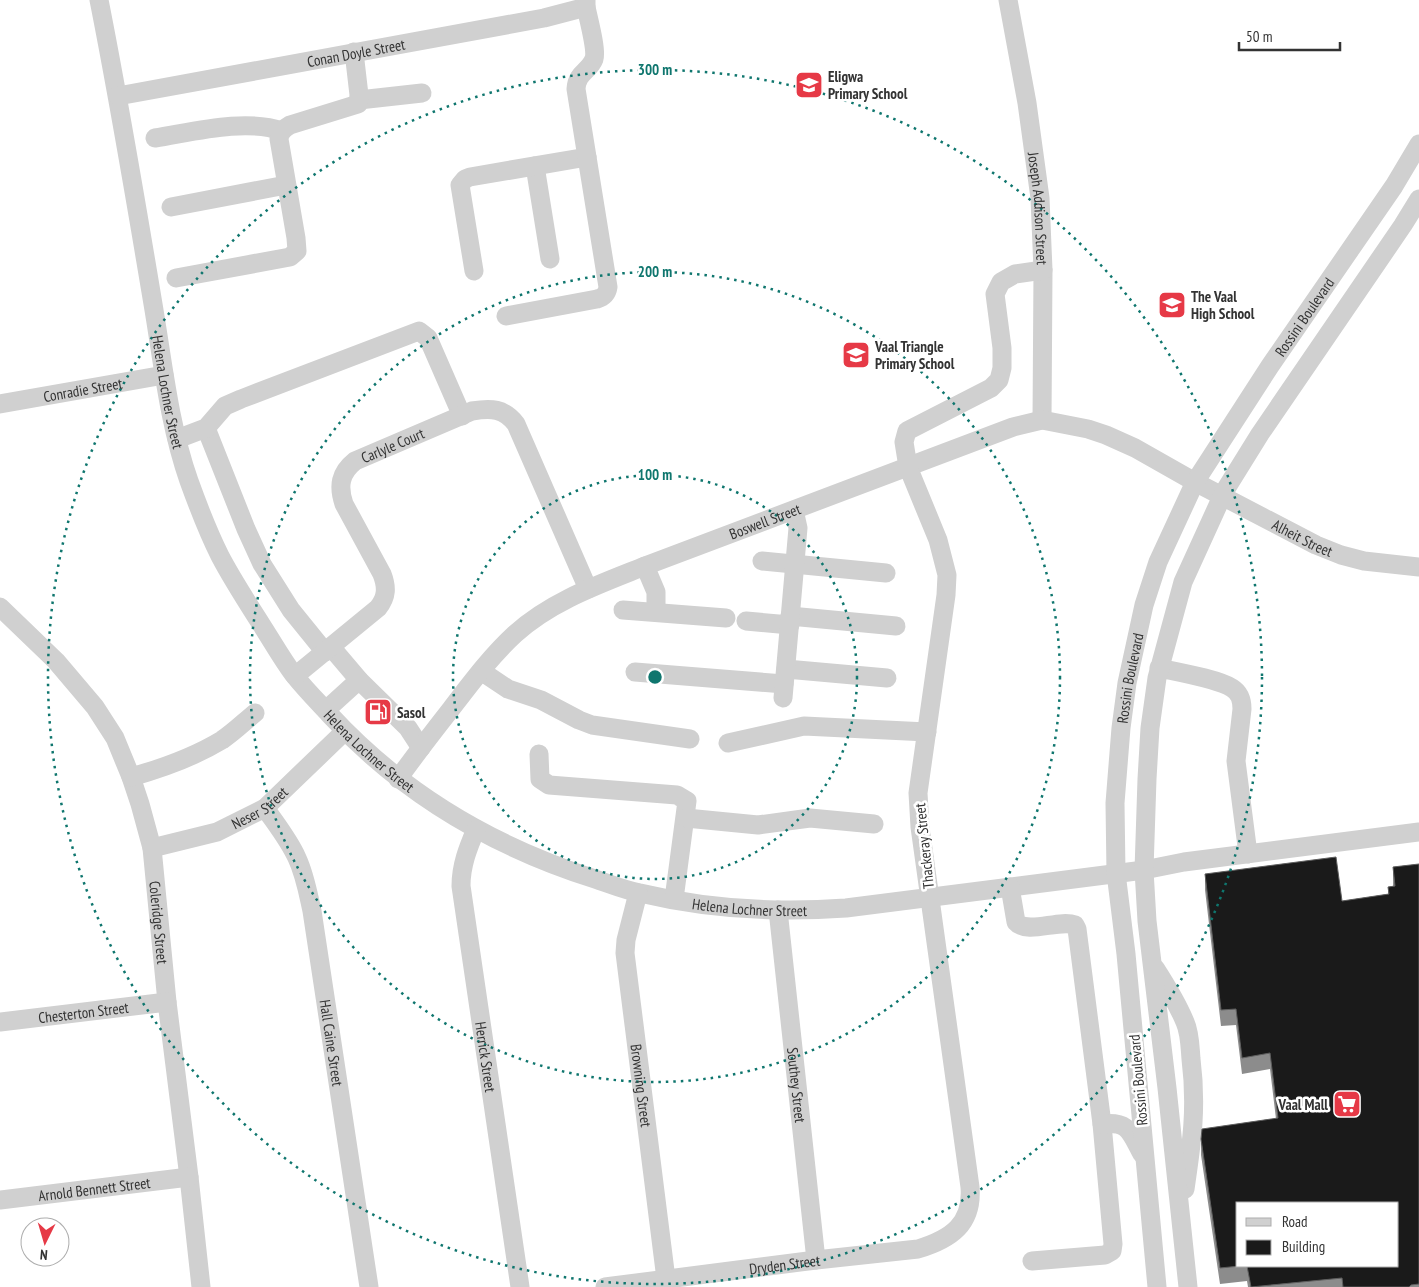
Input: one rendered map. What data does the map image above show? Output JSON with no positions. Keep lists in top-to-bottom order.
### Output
{
  "streets": {
    "street": [
      "Conan Doyle Street",
      "Joseph Addison Street",
      "Rossini Boulevard",
      "Conradie Street",
      "Helena Lochner Street",
      "Carlyle Court",
      "Boswell Street",
      "Alheit Street",
      "Neser Street",
      "Thackeray Street",
      "Coleridge Street",
      "Chesterton Street",
      "Hall Caine Street",
      "Herrick Street",
      "Browning Street",
      "Southey Street",
      "Arnold Bennett Street",
      "Dryden Street"
    ]
  },
  "crossings": [
    ["Conan Doyle Street", "Helena Lochner Street"],
    ["Joseph Addison Street", "Boswell Street"],
    ["Joseph Addison Street", "Thackeray Street"],
    ["Rossini Boulevard", "Helena Lochner Street"],
    ["Rossini Boulevard", "Boswell Street"],
    ["Rossini Boulevard", "Alheit Street"],
    ["Conradie Street", "Helena Lochner Street"],
    ["Helena Lochner Street", "Carlyle Court"],
    ["Helena Lochner Street", "Boswell Street"],
    ["Helena Lochner Street", "Neser Street"],
    ["Helena Lochner Street", "Thackeray Street"],
    ["Helena Lochner Street", "Herrick Street"],
    ["Helena Lochner Street", "Browning Street"],
    ["Helena Lochner Street", "Southey Street"],
    ["Carlyle Court", "Boswell Street"],
    ["Boswell Street", "Alheit Street"],
    ["Boswell Street", "Thackeray Street"],
    ["Neser Street", "Coleridge Street"],
    ["Neser Street", "Hall Caine Street"],
    ["Thackeray Street", "Dryden Street"],
    ["Coleridge Street", "Chesterton Street"],
    ["Coleridge Street", "Arnold Bennett Street"],
    ["Browning Street", "Dryden Street"],
    ["Southey Street", "Dryden Street"]
  ],
  "places": {
    "school or university": ["Eligwa Primary School", "The Vaal High School", "Vaal Triangle Primary School"],
    "fuel station": ["Sasol"],
    "supermarket": ["Vaal Mall"]
  },
  "legend": ["Road", "Building"],
  "scale_bar": "50 m",
  "north": "bottom",
  "rings": ["300 m", "200 m", "100 m"]
}
